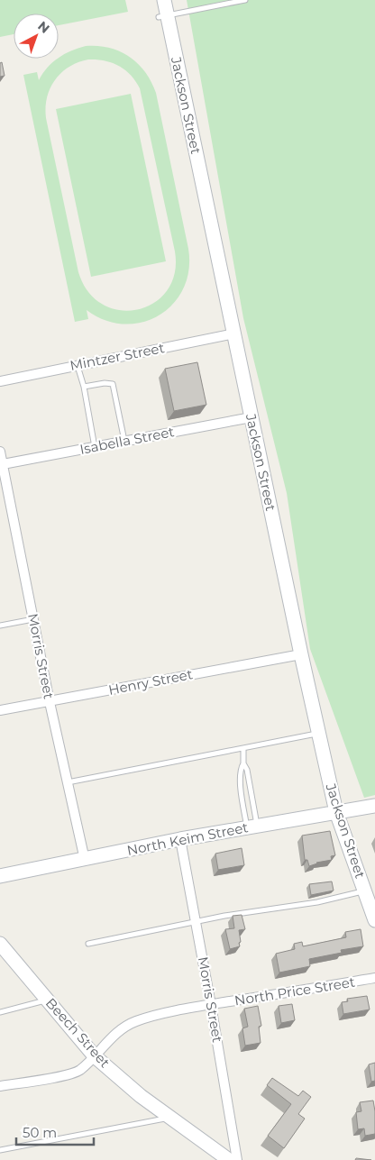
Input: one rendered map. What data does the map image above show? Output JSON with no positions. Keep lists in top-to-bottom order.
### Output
{
  "streets": {
    "street": [
      "Jackson Street",
      "Mintzer Street",
      "Isabella Street",
      "Morris Street",
      "Henry Street",
      "North Keim Street",
      "North Price Street",
      "Beech Street"
    ]
  },
  "crossings": [
    ["Jackson Street", "Mintzer Street"],
    ["Jackson Street", "Isabella Street"],
    ["Jackson Street", "Henry Street"],
    ["Jackson Street", "North Keim Street"],
    ["Isabella Street", "Morris Street"],
    ["Morris Street", "Henry Street"],
    ["Morris Street", "North Keim Street"],
    ["Morris Street", "North Price Street"],
    ["North Price Street", "Beech Street"]
  ],
  "scale_bar": "50 m",
  "north": "top right"
}
